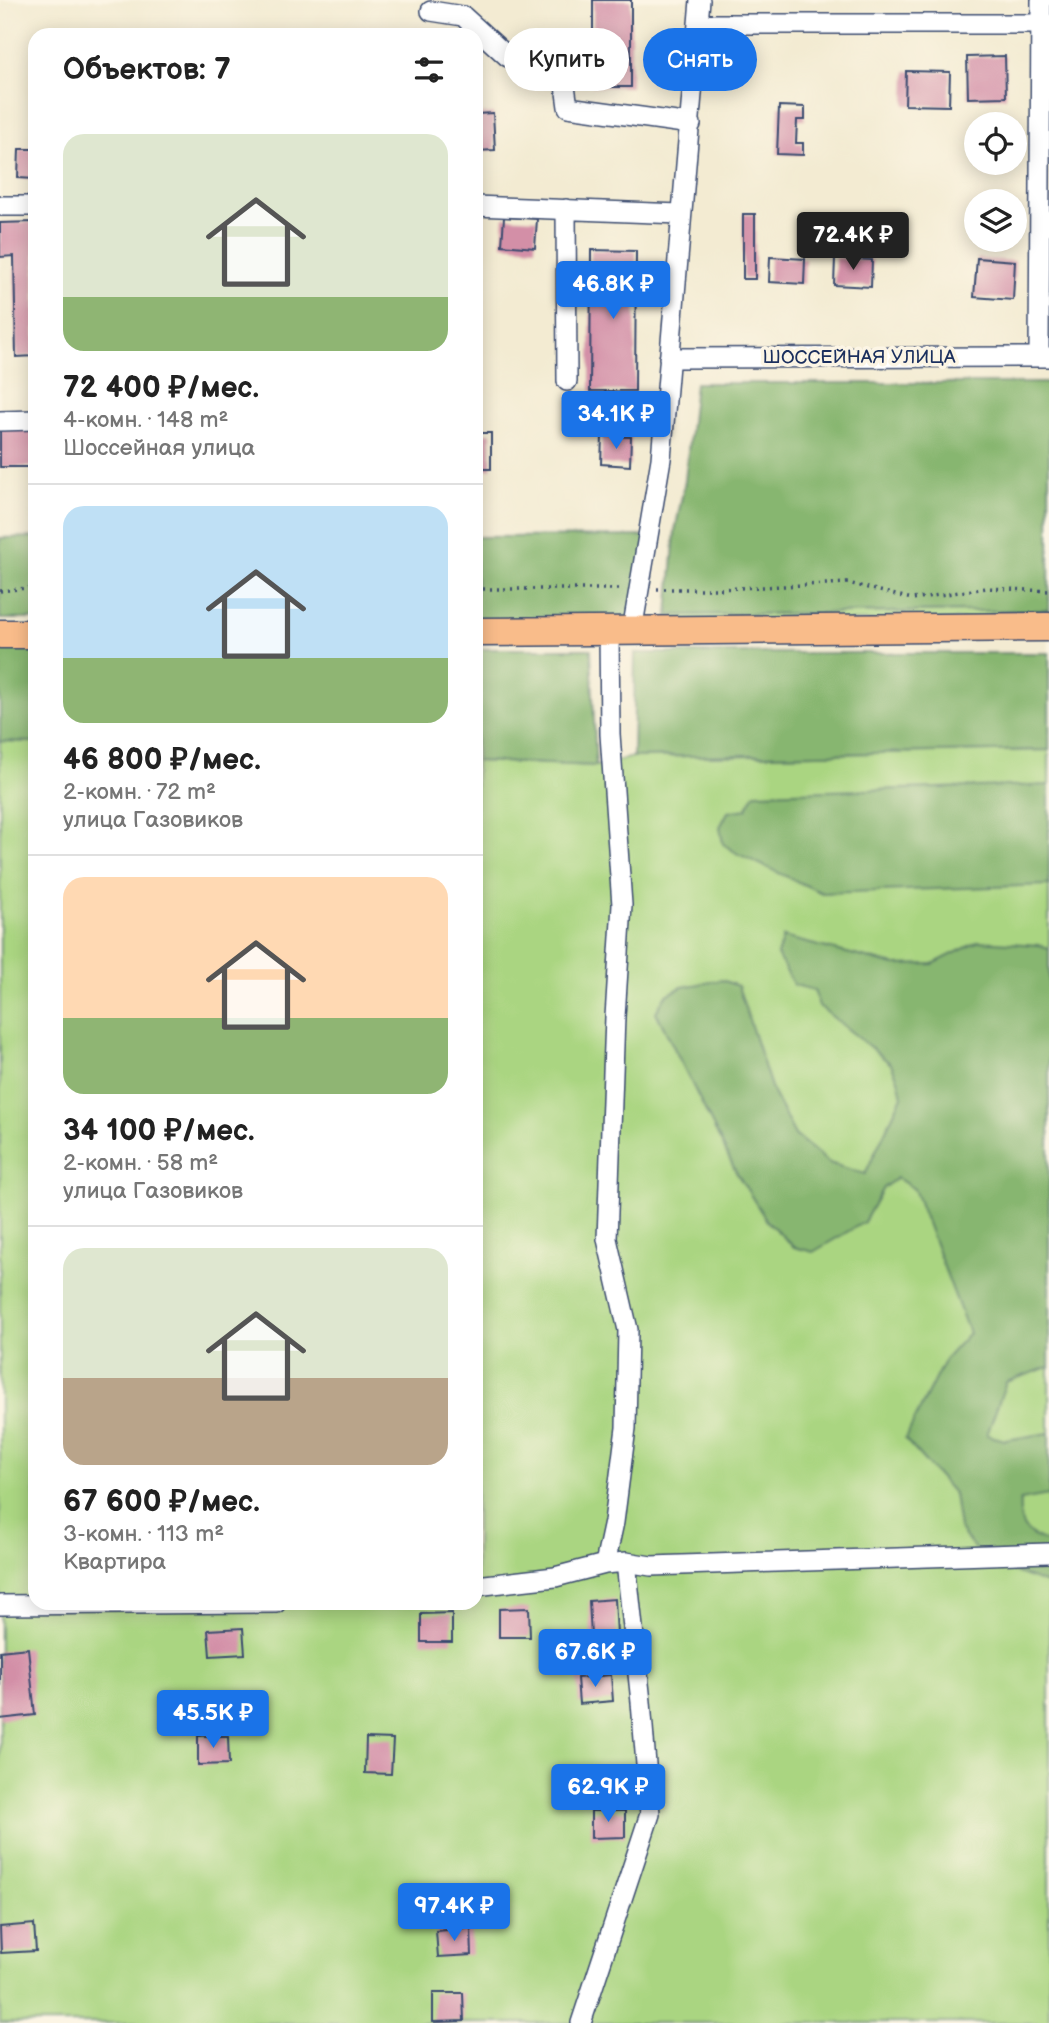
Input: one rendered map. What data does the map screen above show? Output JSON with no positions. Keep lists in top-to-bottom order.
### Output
{
  "streets": {
    "street": ["ШОССЕЙНАЯ УЛИЦА"]
  },
  "page": {
    "chip": ["Купить", "Снять"],
    "heading": "Объектов: 7",
    "list": [
      {
        "name": "72 400 ₽/мес.",
        "note": "4-комн. · 148 m² · Шоссейная улица"
      },
      {
        "name": "46 800 ₽/мес.",
        "note": "2-комн. · 72 m² · улица Газовиков"
      },
      {
        "name": "34 100 ₽/мес.",
        "note": "2-комн. · 58 m² · улица Газовиков"
      },
      {
        "name": "67 600 ₽/мес.",
        "note": "3-комн. · 113 m² · Квартира"
      }
    ],
    "price": [
      "72.4K ₽",
      "46.8K ₽",
      "34.1K ₽",
      "67.6K ₽",
      "45.5K ₽",
      "62.9K ₽",
      "97.4K ₽"
    ]
  }
}
